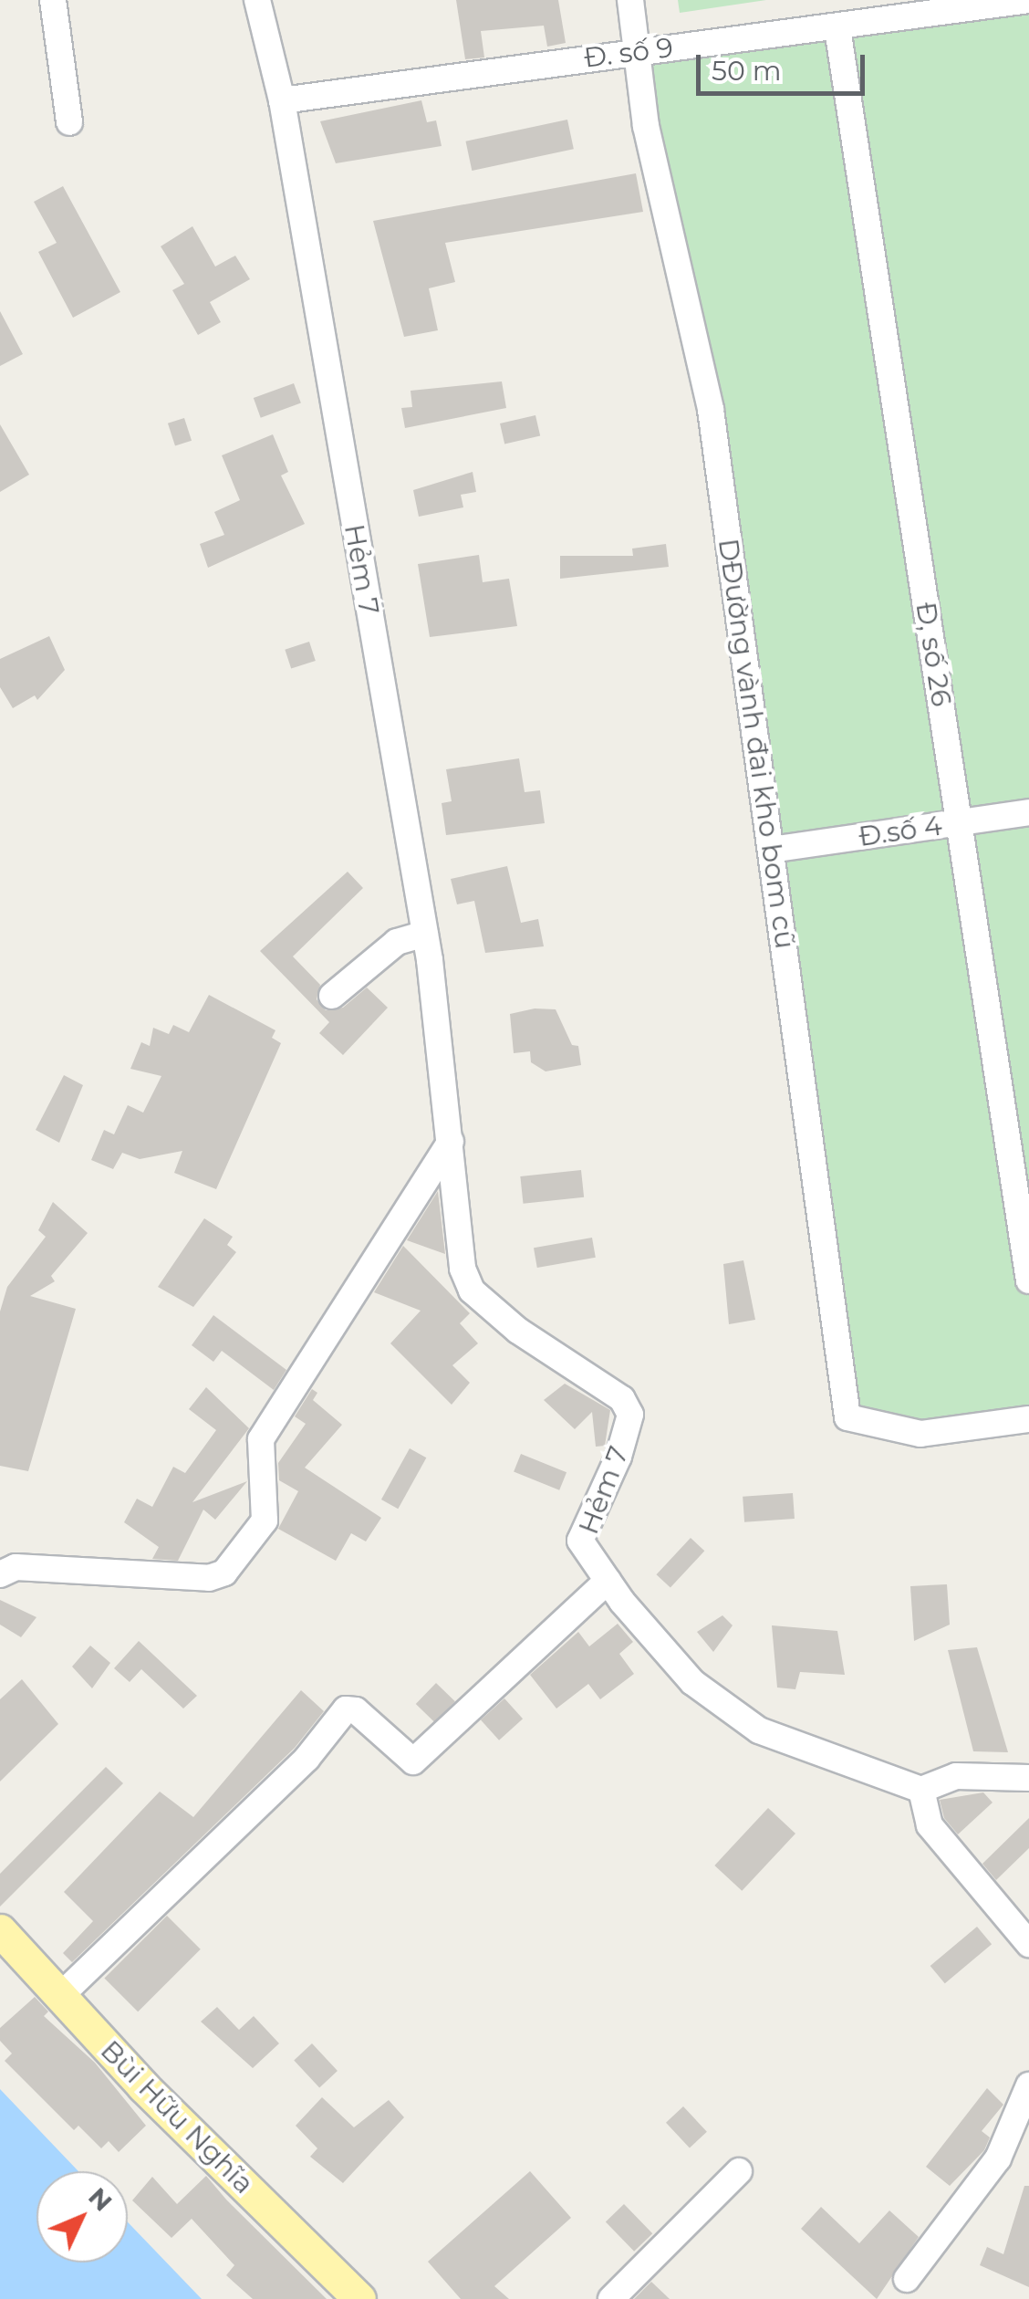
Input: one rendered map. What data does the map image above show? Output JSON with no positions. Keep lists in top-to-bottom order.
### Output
{
  "streets": {
    "main road": ["Bùi Hữu Nghĩa"],
    "street": [
      "Đ. số 9",
      "Hẻm 7",
      "Đ, số 26",
      "DĐường vành đai kho bom cũ",
      "Đ.số 4"
    ]
  },
  "crossings": [
    ["Đ. số 9", "Hẻm 7"],
    ["Đ. số 9", "Đ, số 26"],
    ["Đ. số 9", "DĐường vành đai kho bom cũ"],
    ["Đ, số 26", "Đ.số 4"],
    ["DĐường vành đai kho bom cũ", "Đ.số 4"]
  ],
  "scale_bar": "50 m",
  "north": "top right"
}
